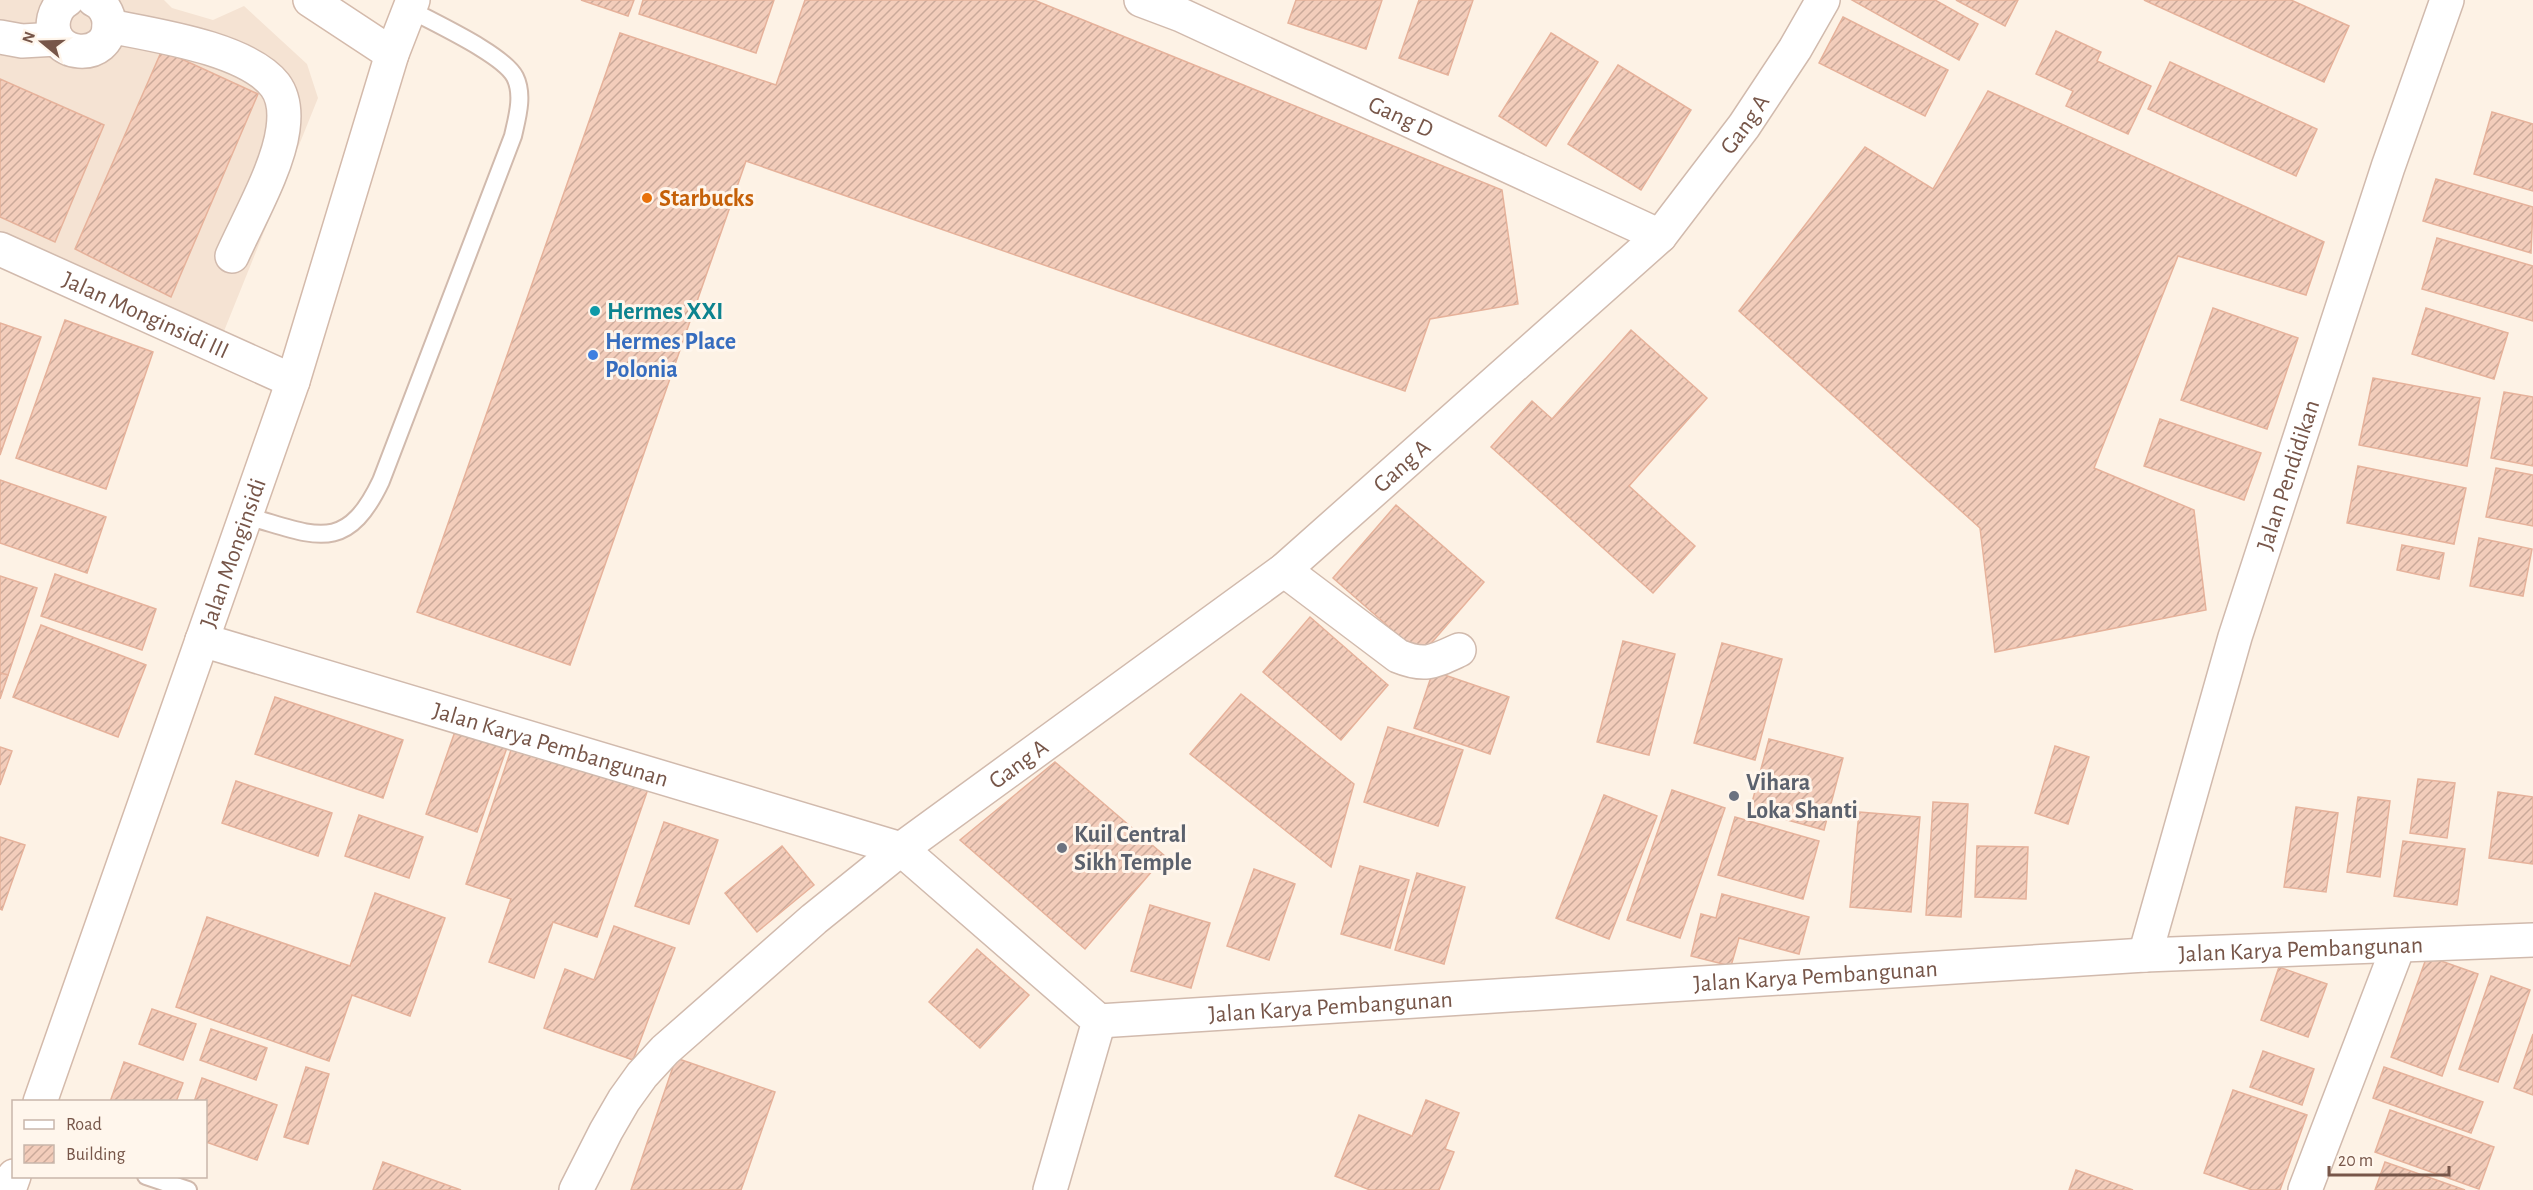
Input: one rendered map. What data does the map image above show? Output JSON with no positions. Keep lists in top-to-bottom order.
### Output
{
  "streets": {
    "street": [
      "Gang D",
      "Gang A",
      "Jalan Monginsidi III",
      "Jalan Pendidikan",
      "Jalan Monginsidi",
      "Jalan Karya Pembangunan"
    ]
  },
  "crossings": [
    ["Gang D", "Gang A"],
    ["Gang A", "Jalan Karya Pembangunan"],
    ["Jalan Monginsidi III", "Jalan Monginsidi"],
    ["Jalan Pendidikan", "Jalan Karya Pembangunan"],
    ["Jalan Monginsidi", "Jalan Karya Pembangunan"]
  ],
  "places": [
    "Starbucks",
    "Hermes XXI",
    "Hermes Place Polonia",
    "Vihara Loka Shanti",
    "Kuil Central Sikh Temple"
  ],
  "legend": ["Road", "Building"],
  "scale_bar": "20 m",
  "north": "left"
}
